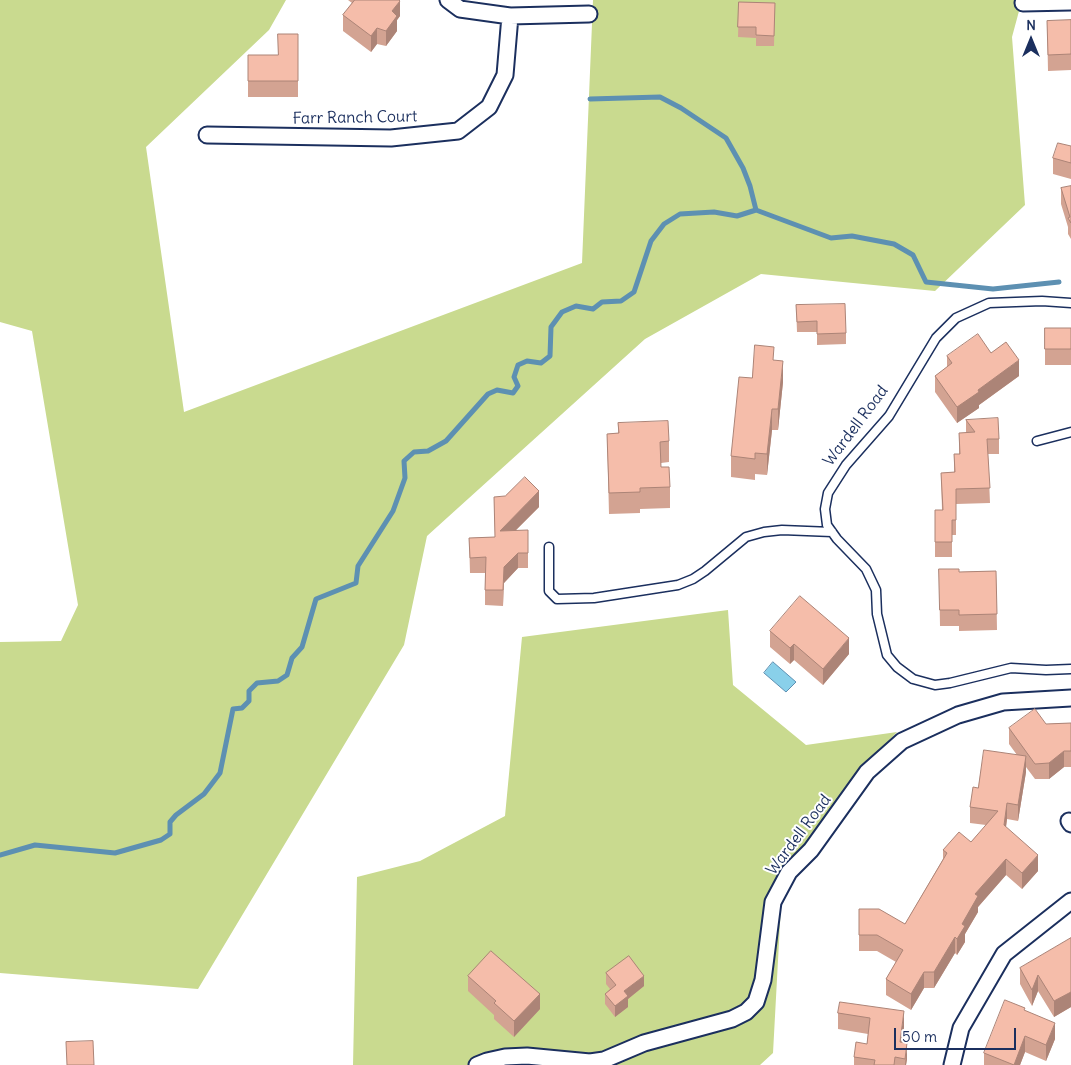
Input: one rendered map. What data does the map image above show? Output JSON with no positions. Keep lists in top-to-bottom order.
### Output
{
  "streets": {
    "street": ["Farr Ranch Court", "Wardell Road"]
  },
  "scale_bar": "50 m",
  "north": "top"
}
